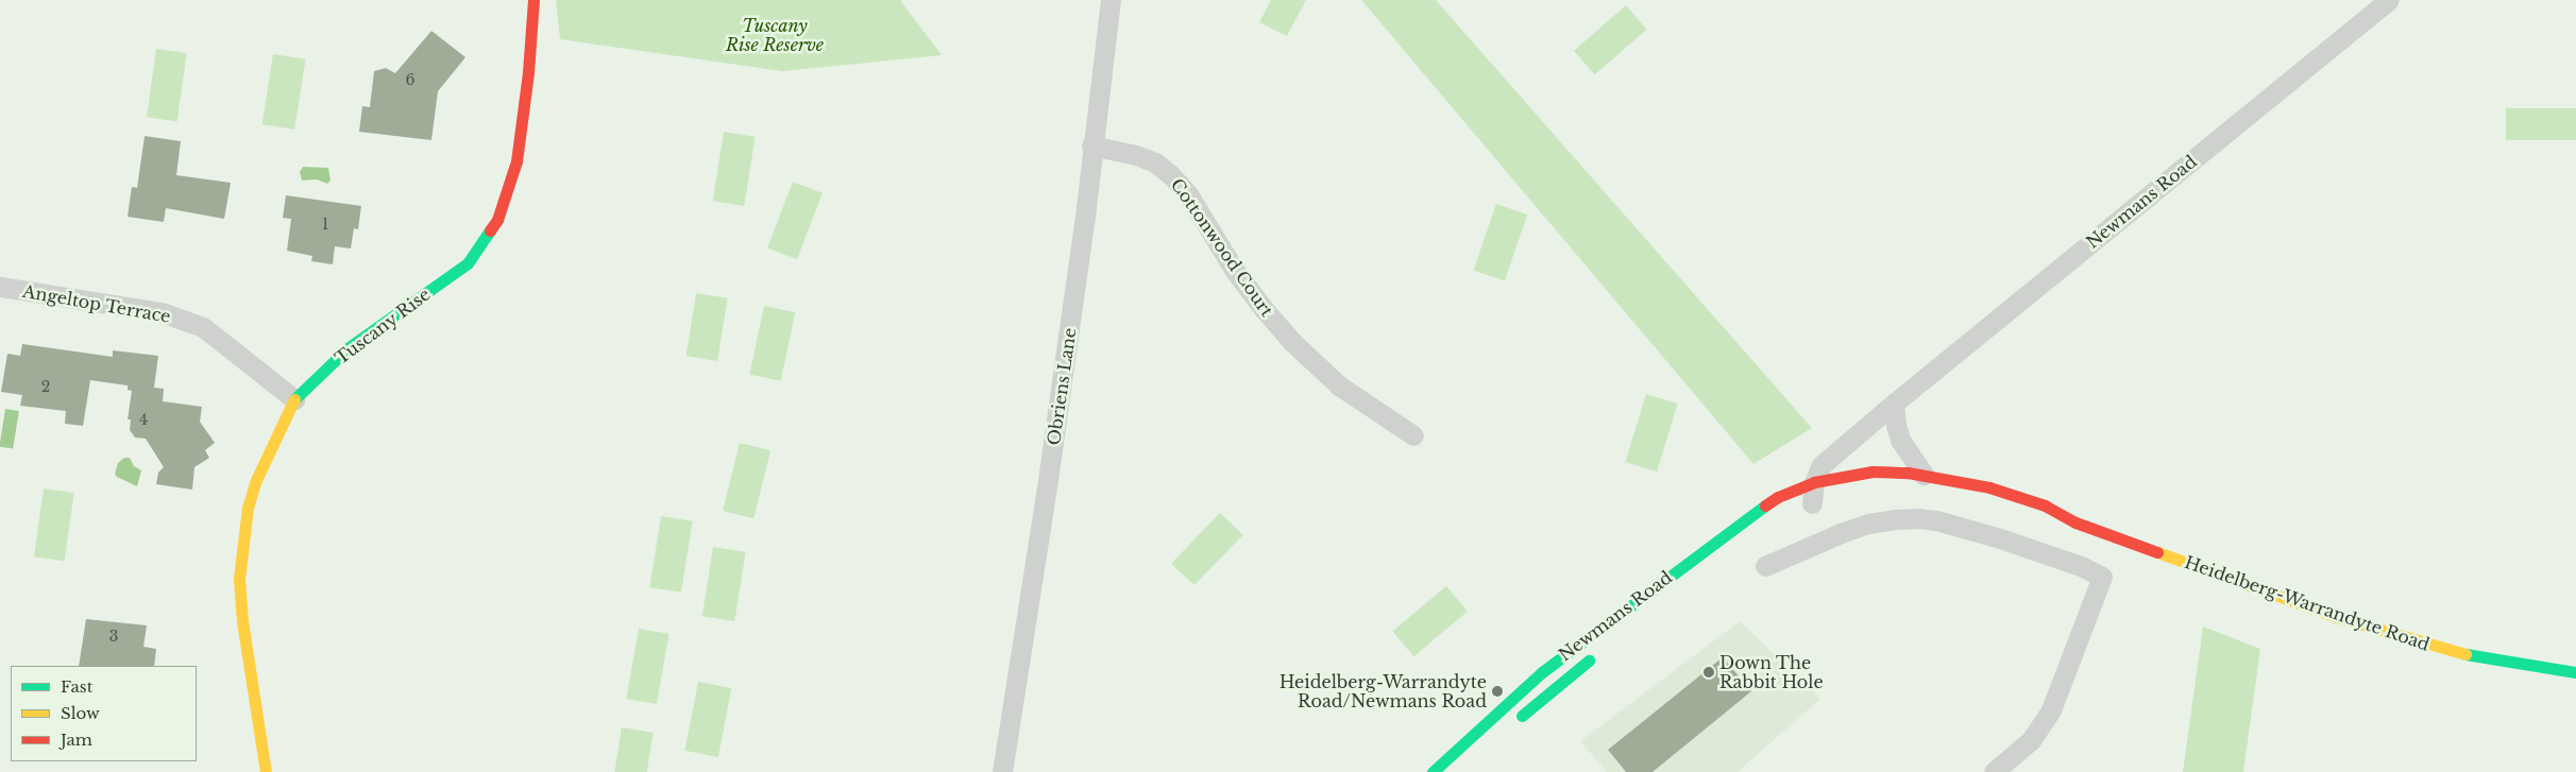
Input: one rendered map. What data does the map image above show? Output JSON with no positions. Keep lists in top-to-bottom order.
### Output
{
  "streets": {
    "main road": ["Newmans Road", "Tuscany Rise", "Heidelberg-Warrandyte Road"],
    "street": ["Cottonwood Court", "Angeltop Terrace", "Obriens Lane"]
  },
  "crossings": [
    ["Newmans Road", "Heidelberg-Warrandyte Road"],
    ["Cottonwood Court", "Obriens Lane"],
    ["Angeltop Terrace", "Tuscany Rise"]
  ],
  "parks": ["Tuscany Rise Reserve"],
  "places": ["Down The Rabbit Hole", "Heidelberg-Warrandyte Road/Newmans Road"],
  "house_numbers": [
    "6",
    "1",
    "2",
    "4",
    "3"
  ],
  "legend": ["Fast", "Slow", "Jam"]
}
